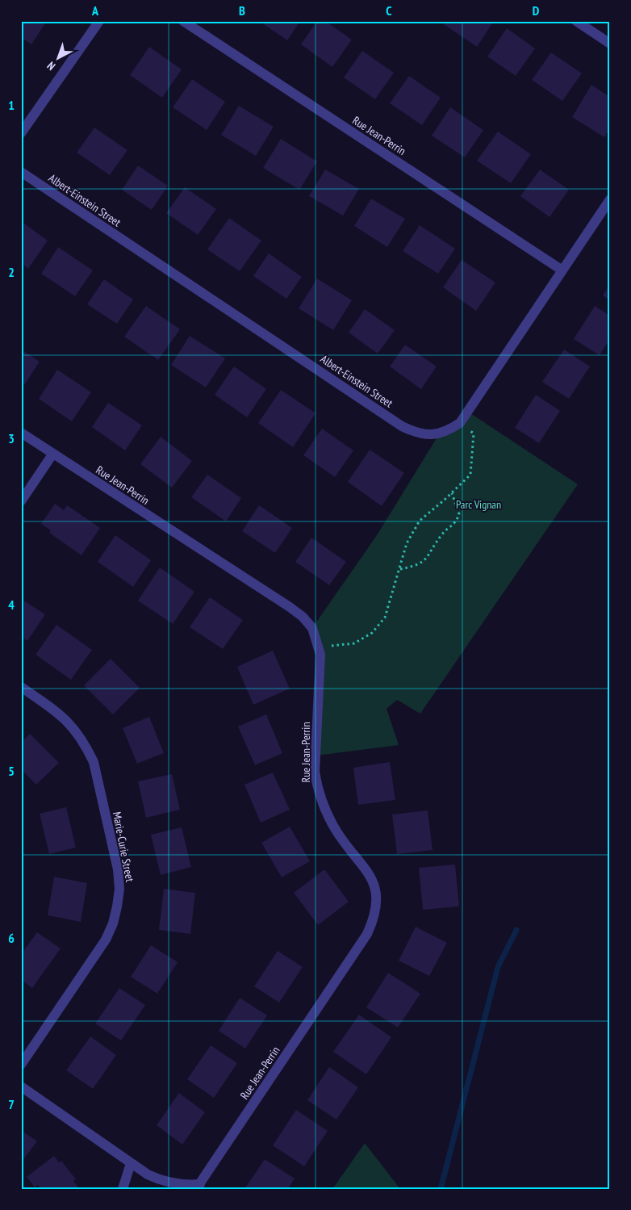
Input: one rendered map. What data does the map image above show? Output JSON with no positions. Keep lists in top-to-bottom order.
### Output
{
  "streets": {
    "street": ["Rue Jean-Perrin", "Albert-Einstein Street", "Marie-Curie Street"]
  },
  "crossings": [
    ["Rue Jean-Perrin", "Albert-Einstein Street"]
  ],
  "parks": ["Parc Vignan"],
  "north": "bottom left",
  "grid": {
    "columns": [
      "A",
      "B",
      "C",
      "D"
    ],
    "rows": [
      "1",
      "2",
      "3",
      "4",
      "5",
      "6",
      "7"
    ]
  }
}
